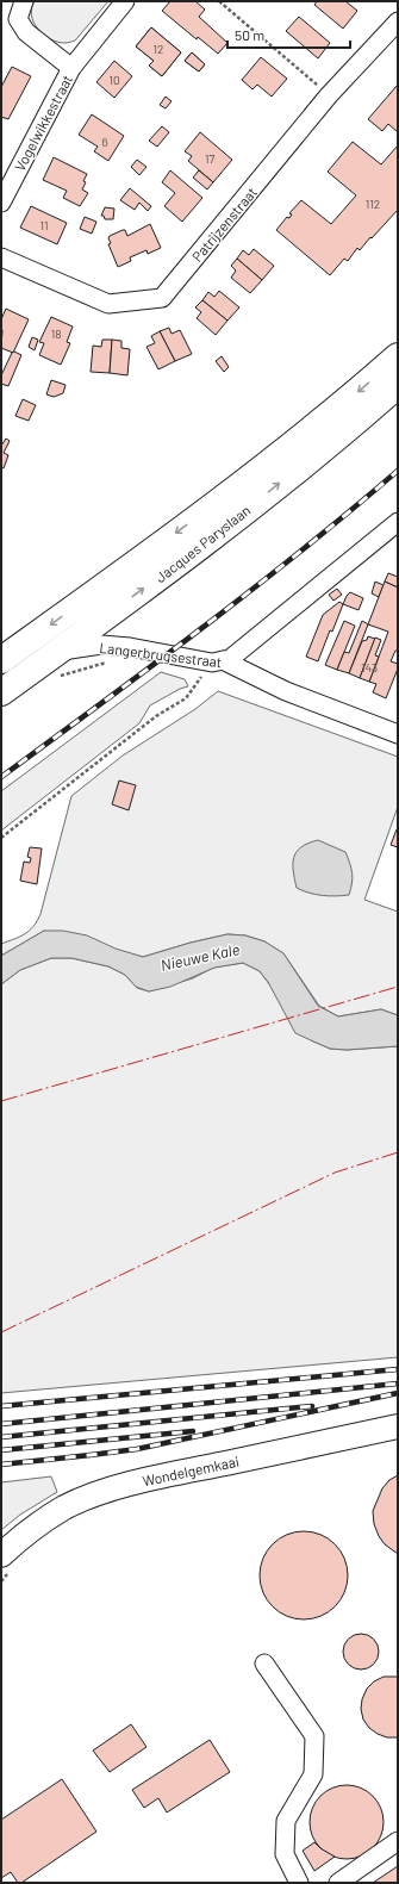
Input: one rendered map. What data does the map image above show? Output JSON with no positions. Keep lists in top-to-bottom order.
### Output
{
  "streets": {
    "highway": ["Jacques Paryslaan"],
    "main road": ["Wondelgemkaai"],
    "street": ["Vogelwikkestraat", "Patrijzenstraat", "Langerbrugsestraat"]
  },
  "crossings": [
    ["Jacques Paryslaan", "Langerbrugsestraat"]
  ],
  "water": ["Nieuwe Kale"],
  "house_numbers": [
    "12",
    "10",
    "6",
    "17",
    "112",
    "11",
    "18",
    "143"
  ],
  "scale_bar": "50 m"
}
